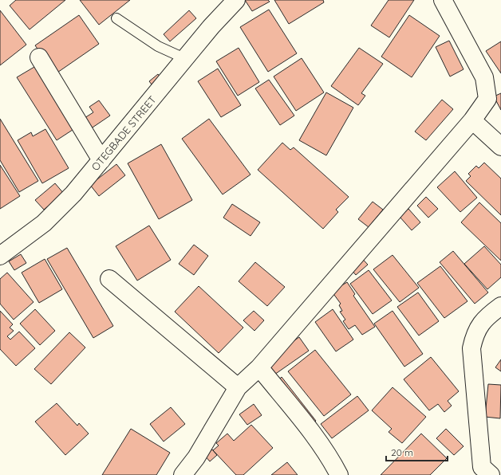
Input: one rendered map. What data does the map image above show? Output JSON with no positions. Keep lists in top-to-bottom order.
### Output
{
  "streets": {
    "street": ["OTEGBADE STREET"]
  },
  "scale_bar": "20 m"
}
